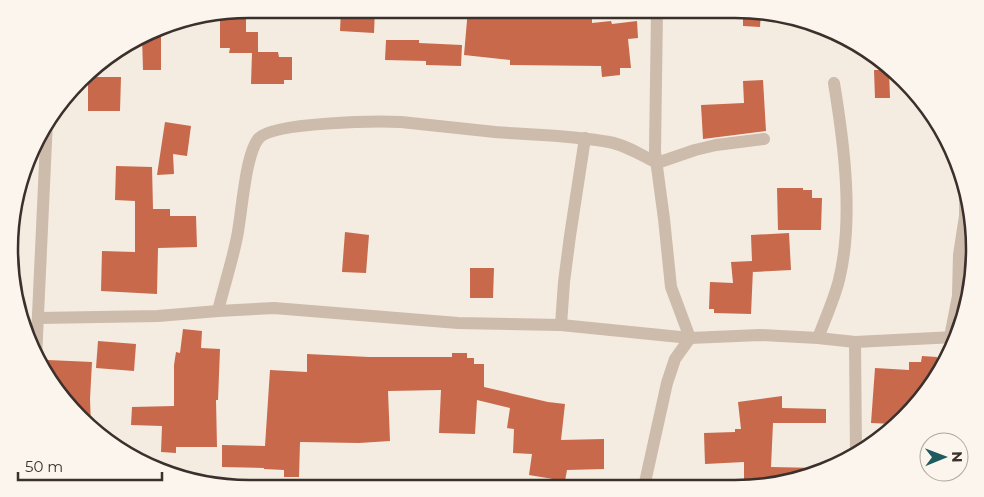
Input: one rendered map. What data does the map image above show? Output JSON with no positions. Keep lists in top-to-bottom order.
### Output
{
  "scale_bar": "50 m",
  "north": "right"
}
